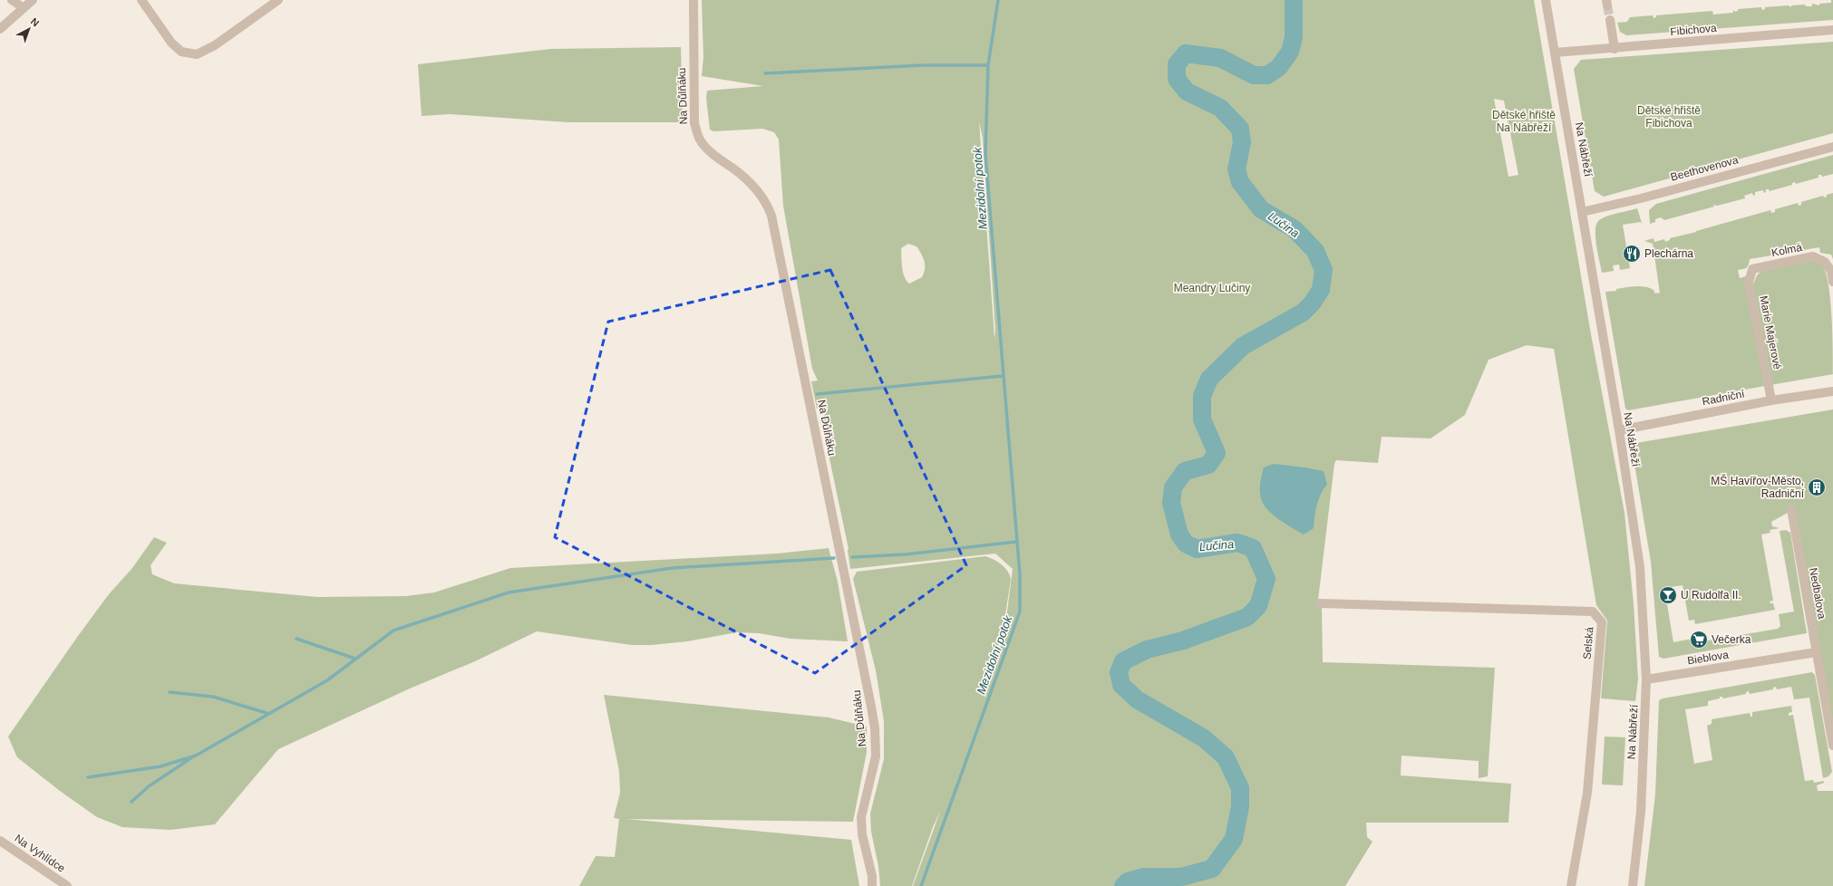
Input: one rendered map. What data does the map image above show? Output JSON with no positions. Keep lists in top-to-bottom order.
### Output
{
  "streets": {
    "street": [
      "Fibichova",
      "Na Důlňáku",
      "Na Nábřeží",
      "Beethovenova",
      "Kolmá",
      "Marie Majerové",
      "Radniční",
      "Nedbalova",
      "Selská",
      "Bieblova",
      "Na Vyhlídce"
    ]
  },
  "crossings": [
    ["Fibichova", "Na Nábřeží"],
    ["Na Nábřeží", "Beethovenova"],
    ["Na Nábřeží", "Radniční"],
    ["Na Nábřeží", "Bieblova"],
    ["Kolmá", "Marie Majerové"],
    ["Marie Majerové", "Radniční"],
    ["Nedbalova", "Bieblova"]
  ],
  "water": ["Mezidolní potok", "Lučina"],
  "parks": ["Dětské hřiště Fibichova", "Dětské hřiště Na Nábřeží", "Meandry Lučiny"],
  "places": {
    "restaurant": ["Plechárna"],
    "building": ["MŠ Havířov-Město, Radniční"],
    "bar": ["U Rudolfa II."],
    "supermarket": ["Večerka"]
  },
  "north": "top right"
}
